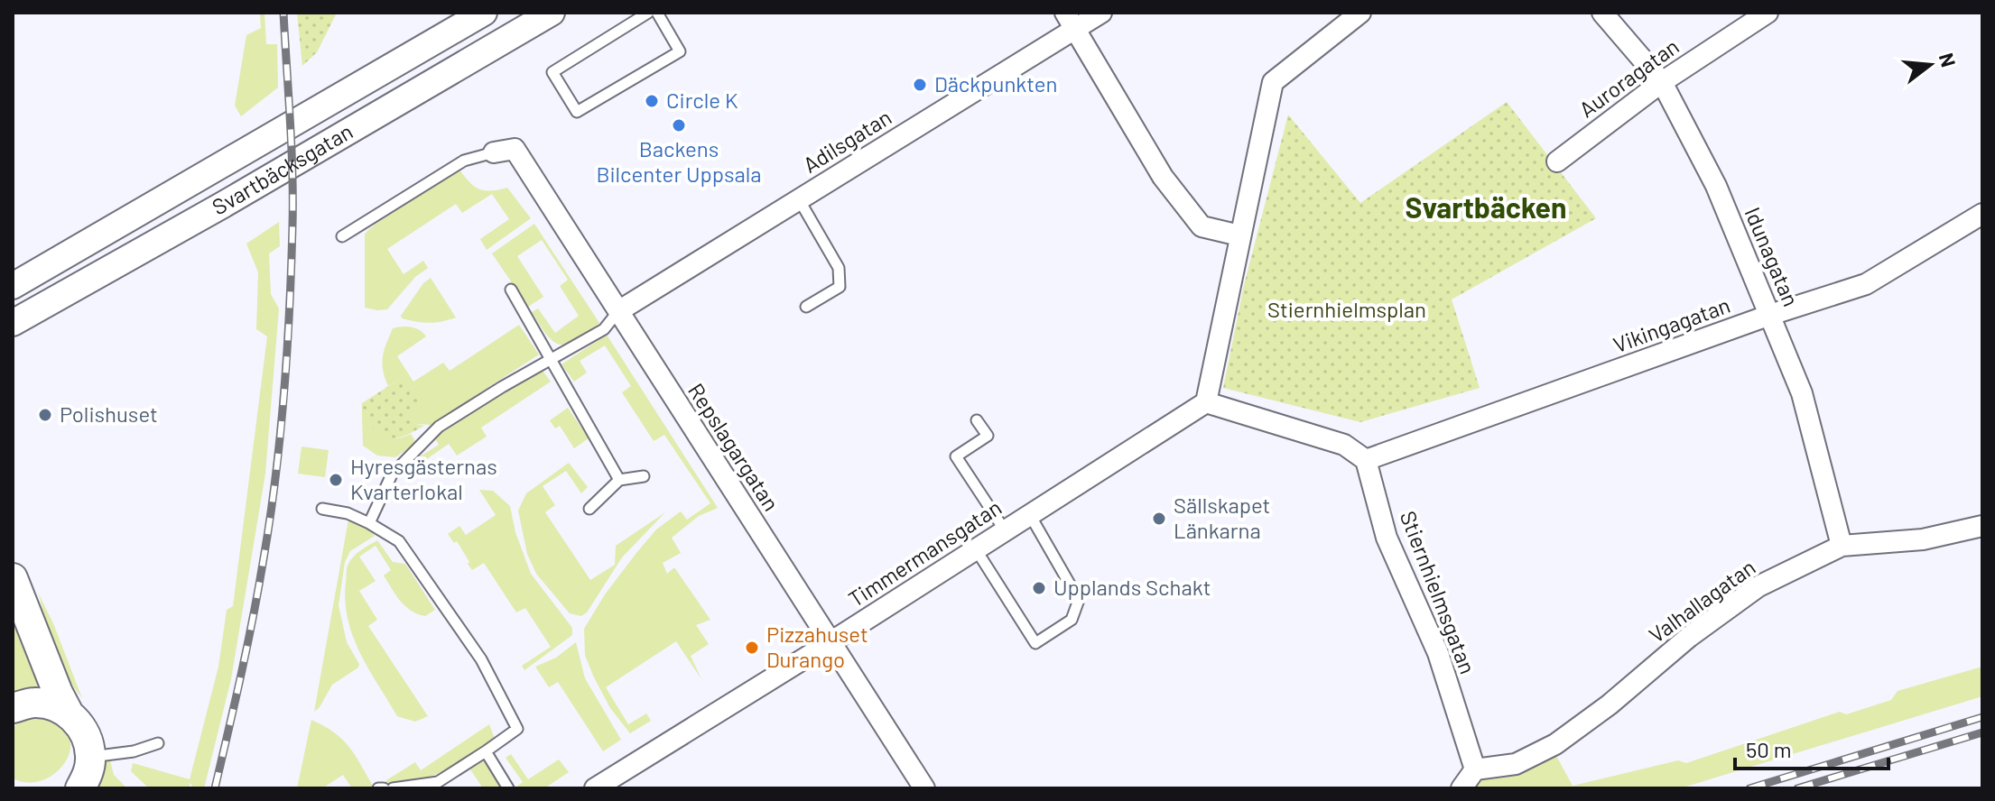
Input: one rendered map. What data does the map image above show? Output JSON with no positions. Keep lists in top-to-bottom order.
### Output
{
  "streets": {
    "street": [
      "Auroragatan",
      "Adilsgatan",
      "Svartbäcksgatan",
      "Idunagatan",
      "Vikingagatan",
      "Repslagargatan",
      "Timmermansgatan",
      "Stiernhielmsgatan",
      "Valhallagatan"
    ]
  },
  "crossings": [
    ["Auroragatan", "Idunagatan"],
    ["Adilsgatan", "Repslagargatan"],
    ["Idunagatan", "Vikingagatan"],
    ["Idunagatan", "Valhallagatan"],
    ["Vikingagatan", "Stiernhielmsgatan"],
    ["Repslagargatan", "Timmermansgatan"],
    ["Stiernhielmsgatan", "Valhallagatan"]
  ],
  "districts": ["Svartbäcken"],
  "parks": ["Stiernhielmsplan"],
  "places": [
    "Däckpunkten",
    "Circle K",
    "Backens Bilcenter Uppsala",
    "Polishuset",
    "Hyresgästernas Kvarterlokal",
    "Sällskapet Länkarna",
    "Upplands Schakt",
    "Pizzahuset Durango"
  ],
  "scale_bar": "50 m",
  "north": "right"
}
